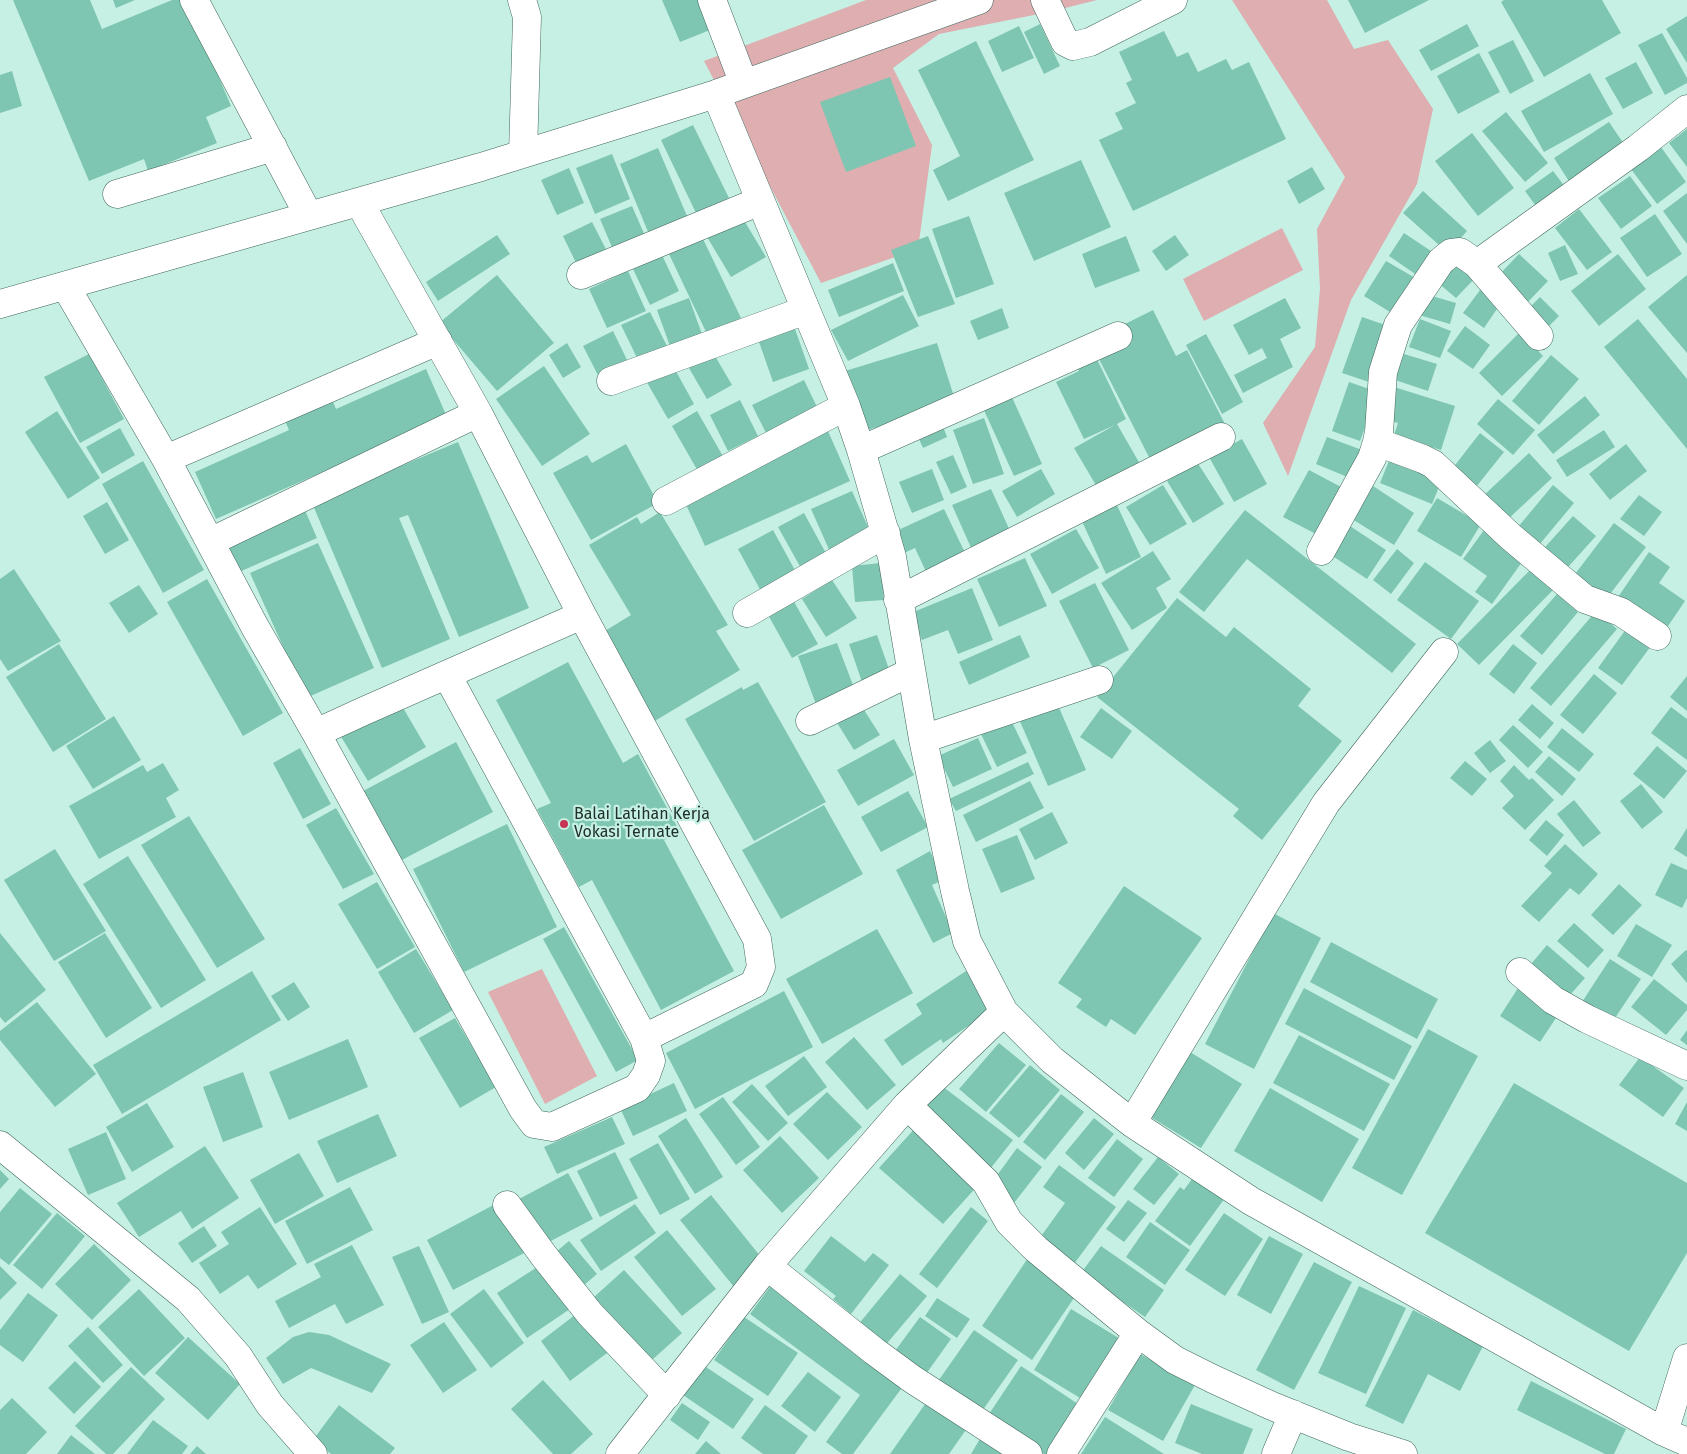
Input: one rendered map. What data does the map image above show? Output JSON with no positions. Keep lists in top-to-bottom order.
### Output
{
  "places": ["Balai Latihan Kerja Vokasi Ternate"]
}
